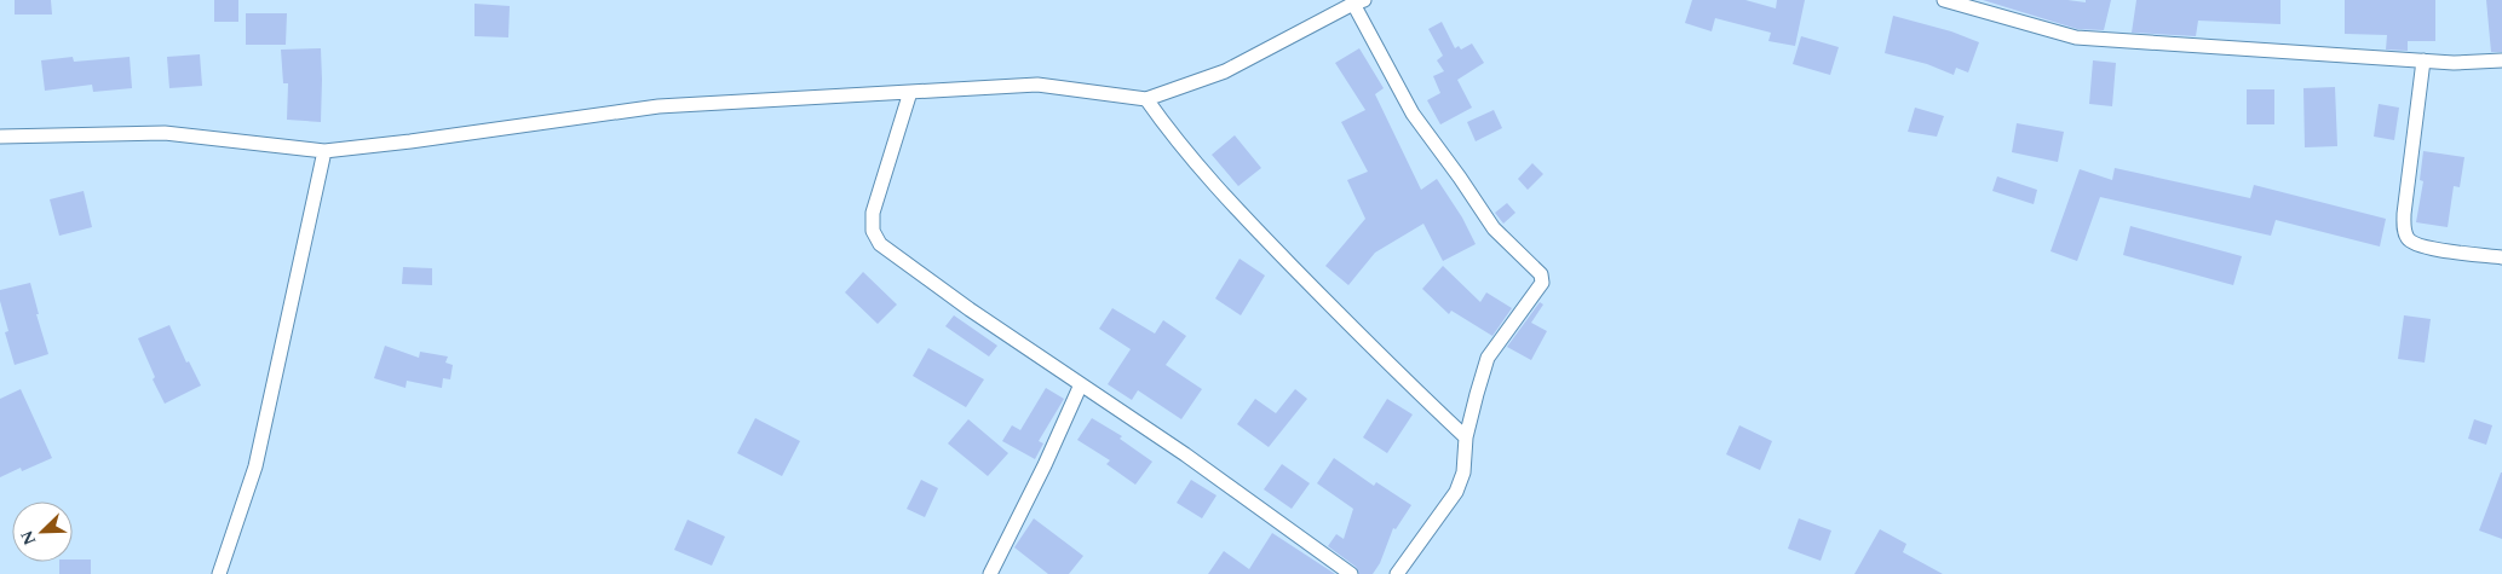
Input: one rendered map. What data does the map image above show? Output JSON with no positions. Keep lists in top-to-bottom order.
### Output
{
  "north": "bottom left"
}
